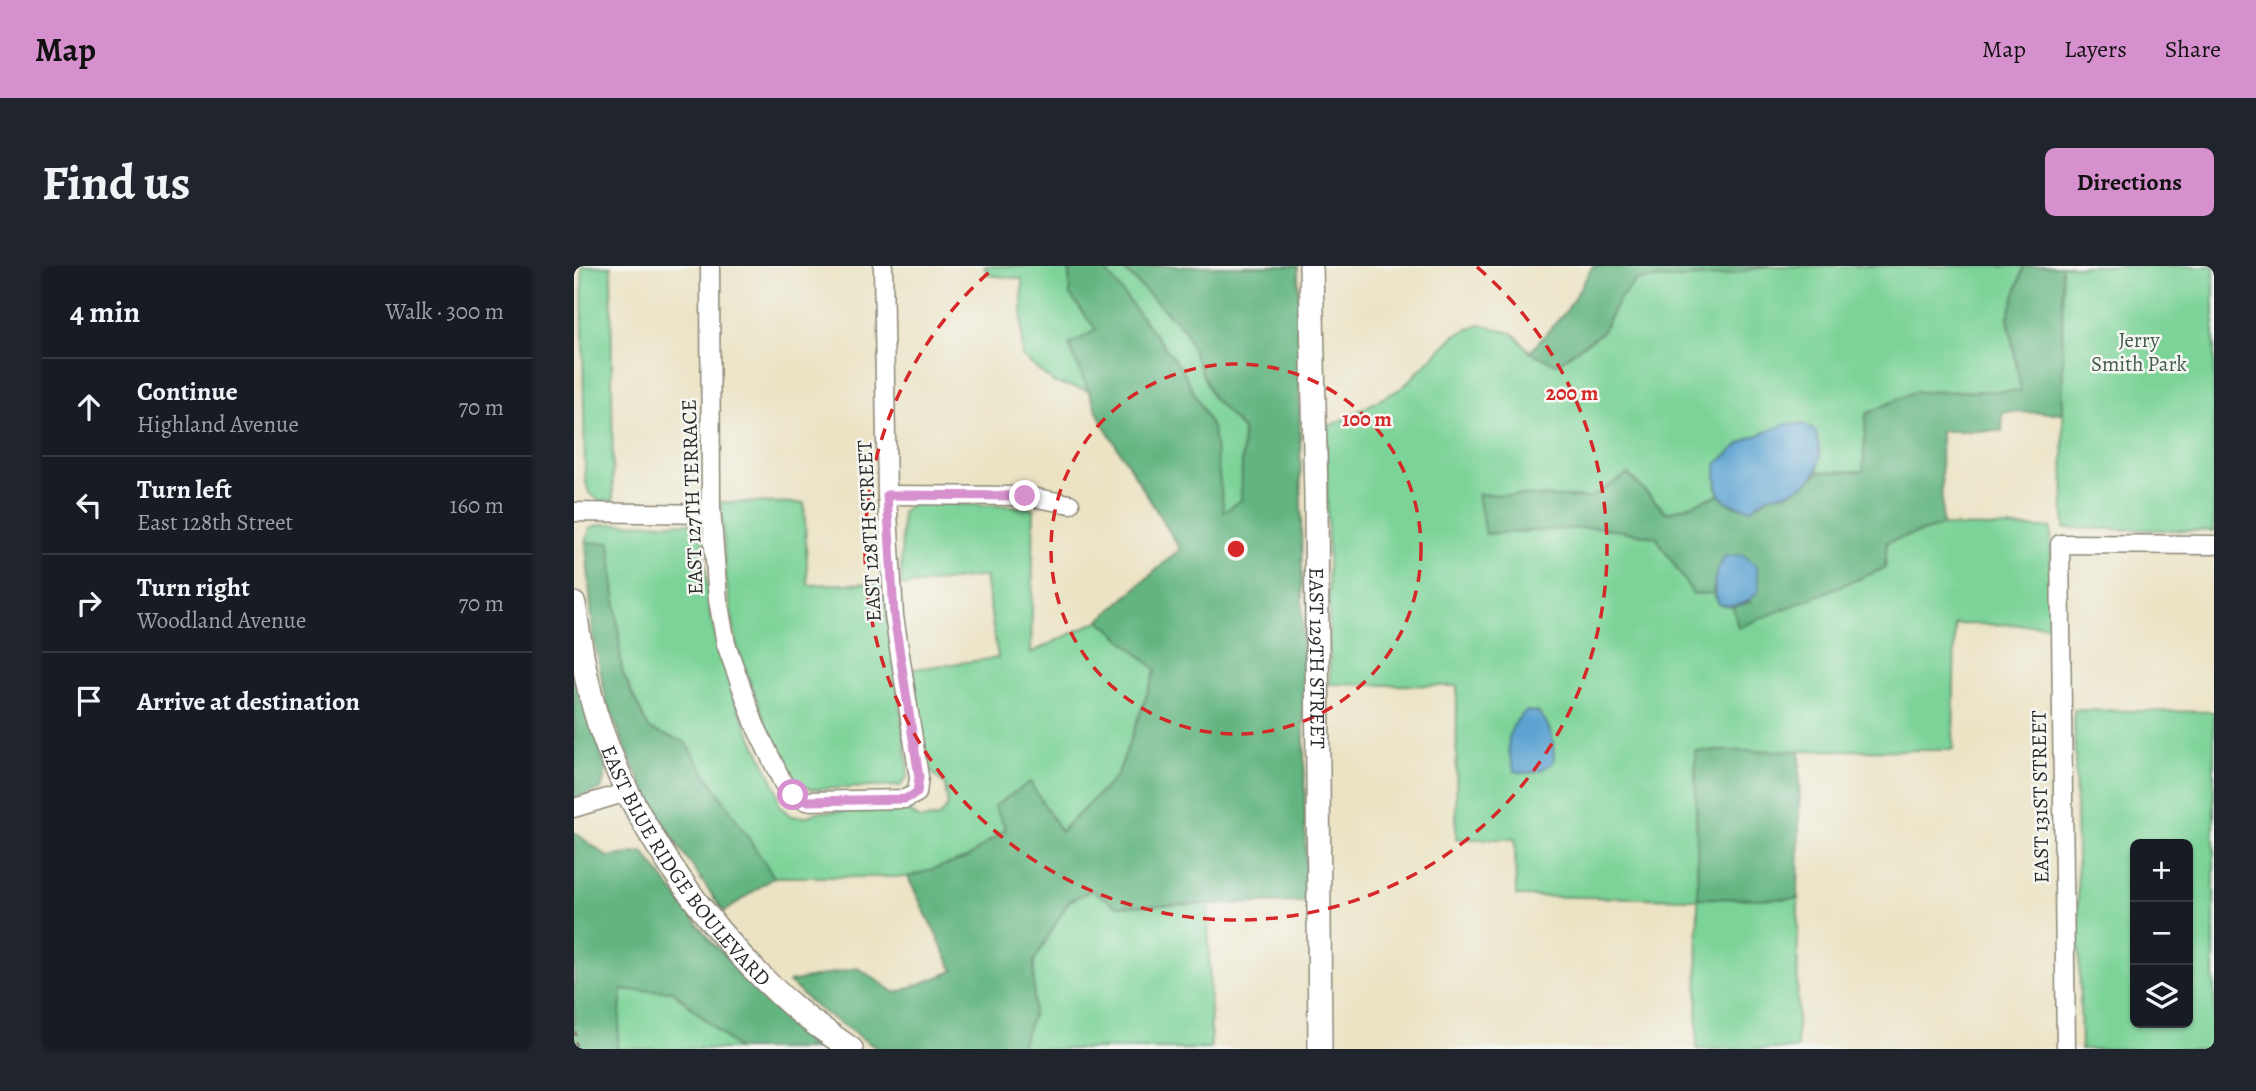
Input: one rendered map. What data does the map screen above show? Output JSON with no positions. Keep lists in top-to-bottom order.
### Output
{
  "streets": {
    "main road": ["EAST 129TH STREET", "EAST BLUE RIDGE BOULEVARD"],
    "street": ["EAST 127TH TERRACE", "EAST 128TH STREET", "EAST 131ST STREET"]
  },
  "crossings": [
    ["EAST 127TH TERRACE", "EAST 128TH STREET"]
  ],
  "parks": ["Jerry Smith Park"],
  "page": {
    "header": "Map",
    "nav": ["Map", "Layers", "Share"],
    "buttons": "Directions",
    "title": "Find us",
    "heading": ["4 min", "Walk · 300 m"],
    "list": [
      ["Continue", "Highland Avenue", "70 m"],
      ["Turn left", "East 128th Street", "160 m"],
      ["Turn right", "Woodland Avenue", "70 m"],
      "Arrive at destination"
    ],
    "map_buttons": ["+", "−"]
  },
  "rings": ["200 m", "100 m"]
}
